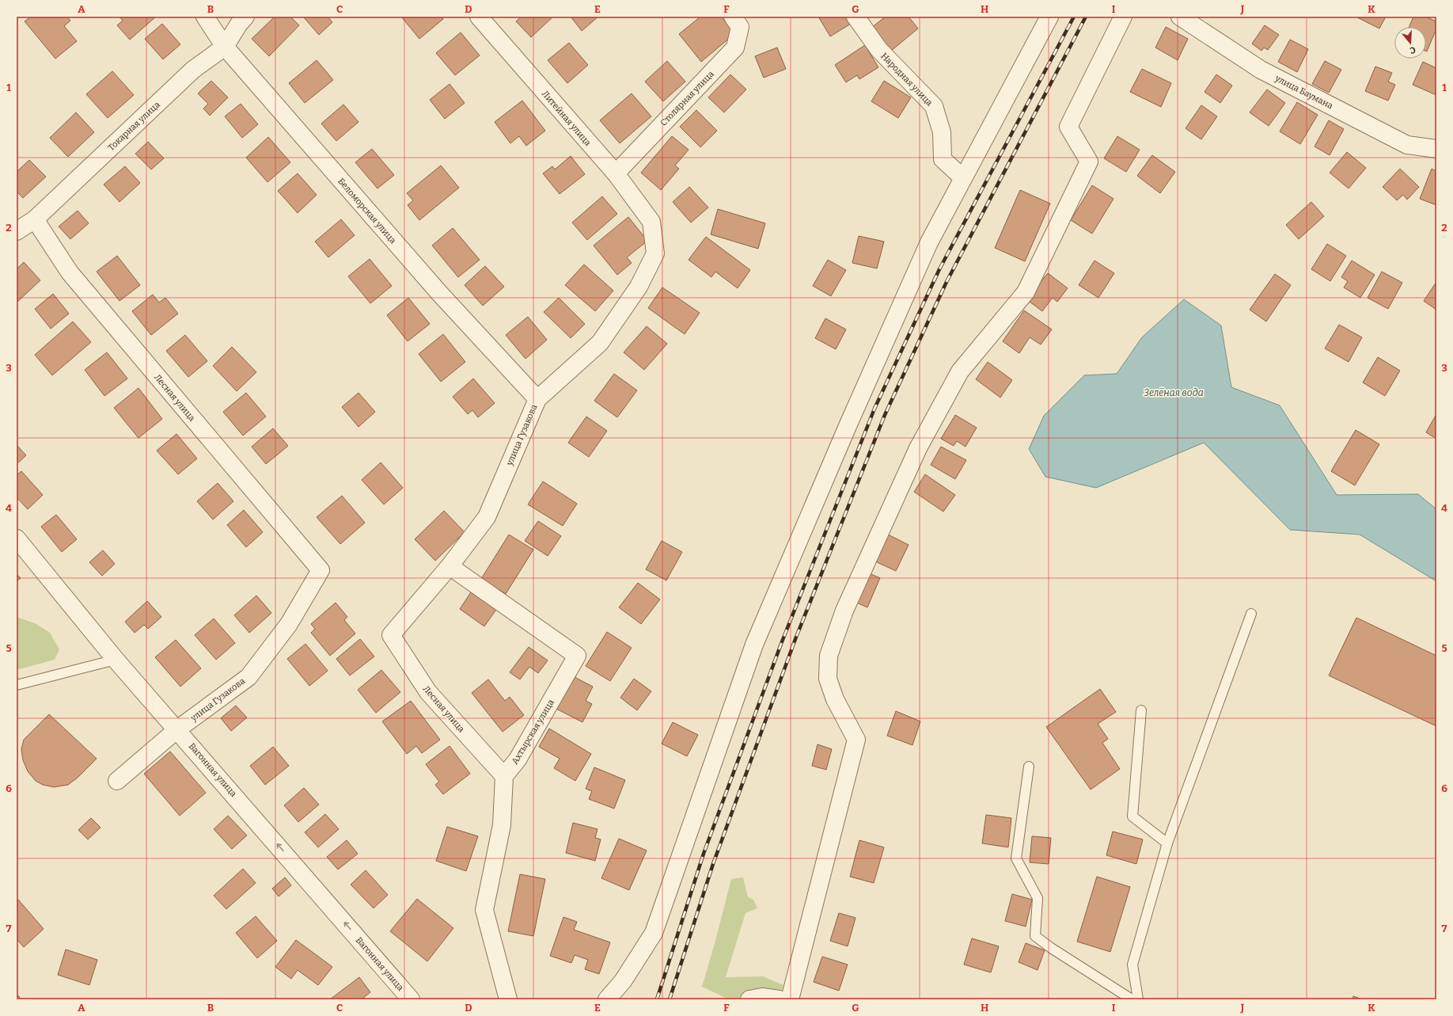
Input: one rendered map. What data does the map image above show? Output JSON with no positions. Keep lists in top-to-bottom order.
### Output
{
  "streets": {
    "street": [
      "Народная улица",
      "улица Баумана",
      "Столярная улица",
      "Литейная улица",
      "Токарная улица",
      "Беломорская улица",
      "Лесная улица",
      "улица Гузакова",
      "Ахтырская улица",
      "Вагонная улица"
    ]
  },
  "crossings": [
    ["Столярная улица", "Литейная улица"],
    ["Литейная улица", "улица Гузакова"],
    ["Токарная улица", "Беломорская улица"],
    ["Токарная улица", "Лесная улица"],
    ["Беломорская улица", "улица Гузакова"],
    ["Лесная улица", "улица Гузакова"],
    ["Лесная улица", "Ахтырская улица"],
    ["улица Гузакова", "Ахтырская улица"],
    ["улица Гузакова", "Вагонная улица"]
  ],
  "one_way": ["Вагонная улица"],
  "water": ["Зелёная вода"],
  "north": "bottom",
  "grid": {
    "columns": [
      "A",
      "B",
      "C",
      "D",
      "E",
      "F",
      "G",
      "H",
      "I",
      "J",
      "K"
    ],
    "rows": [
      "1",
      "2",
      "3",
      "4",
      "5",
      "6",
      "7"
    ]
  }
}
